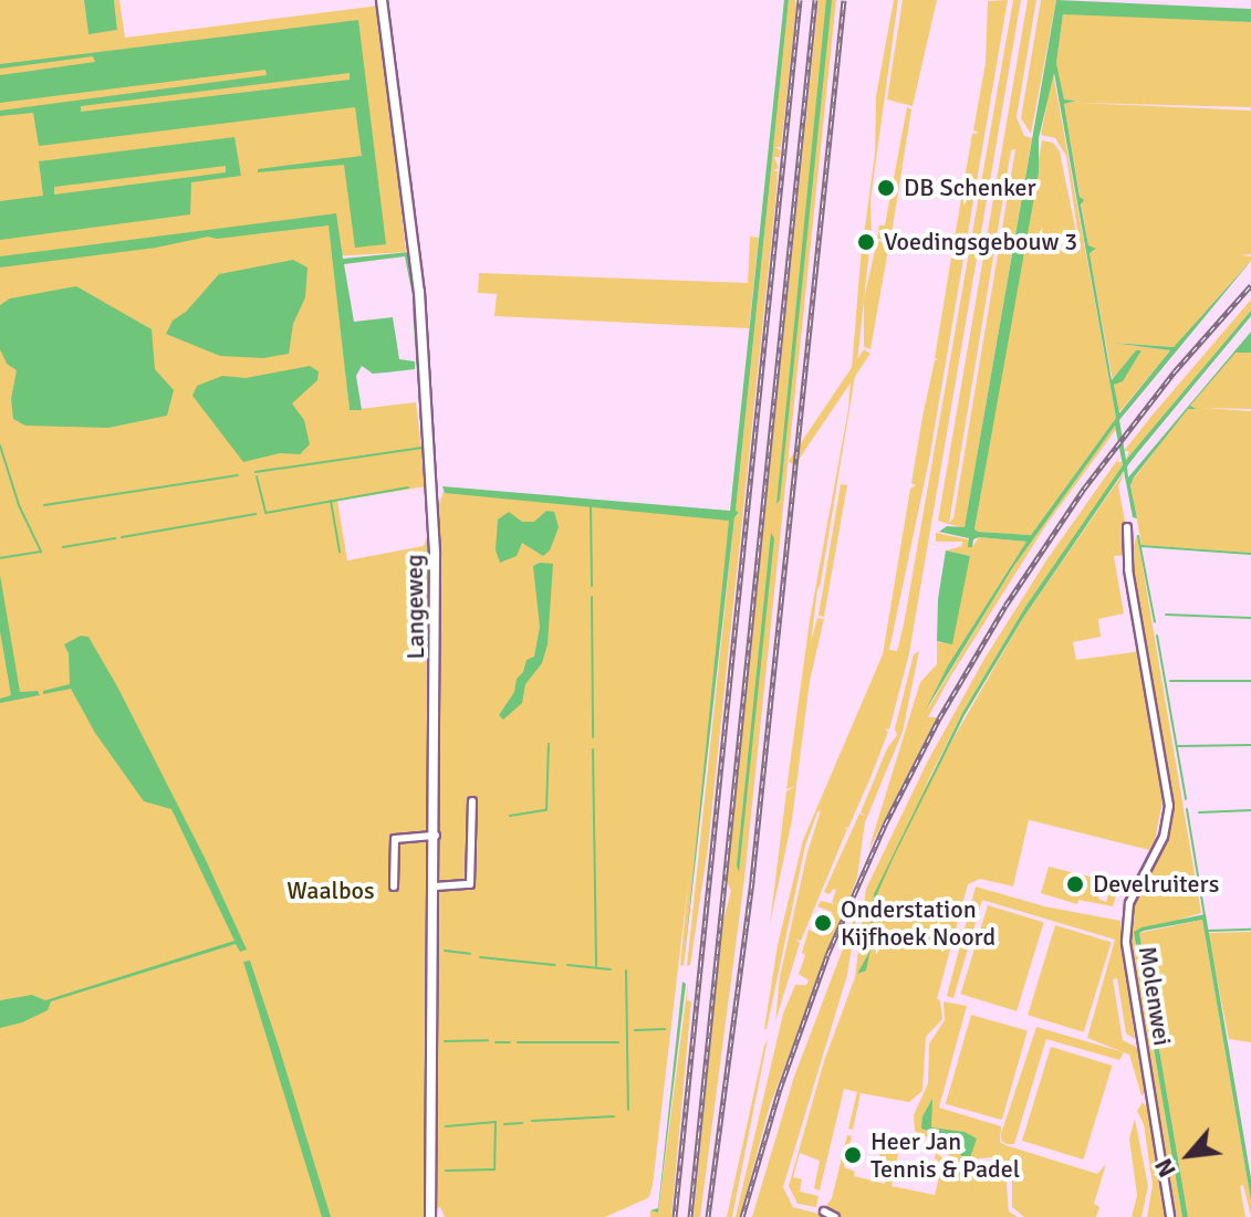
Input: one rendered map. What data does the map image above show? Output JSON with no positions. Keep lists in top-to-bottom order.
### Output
{
  "streets": {
    "main road": ["Langeweg"],
    "street": ["Molenwei"]
  },
  "parks": ["Waalbos"],
  "places": [
    "DB Schenker",
    "Voedingsgebouw 3",
    "Develruiters",
    "Onderstation Kijfhoek Noord",
    "Heer Jan Tennis & Padel"
  ],
  "north": "bottom left"
}
